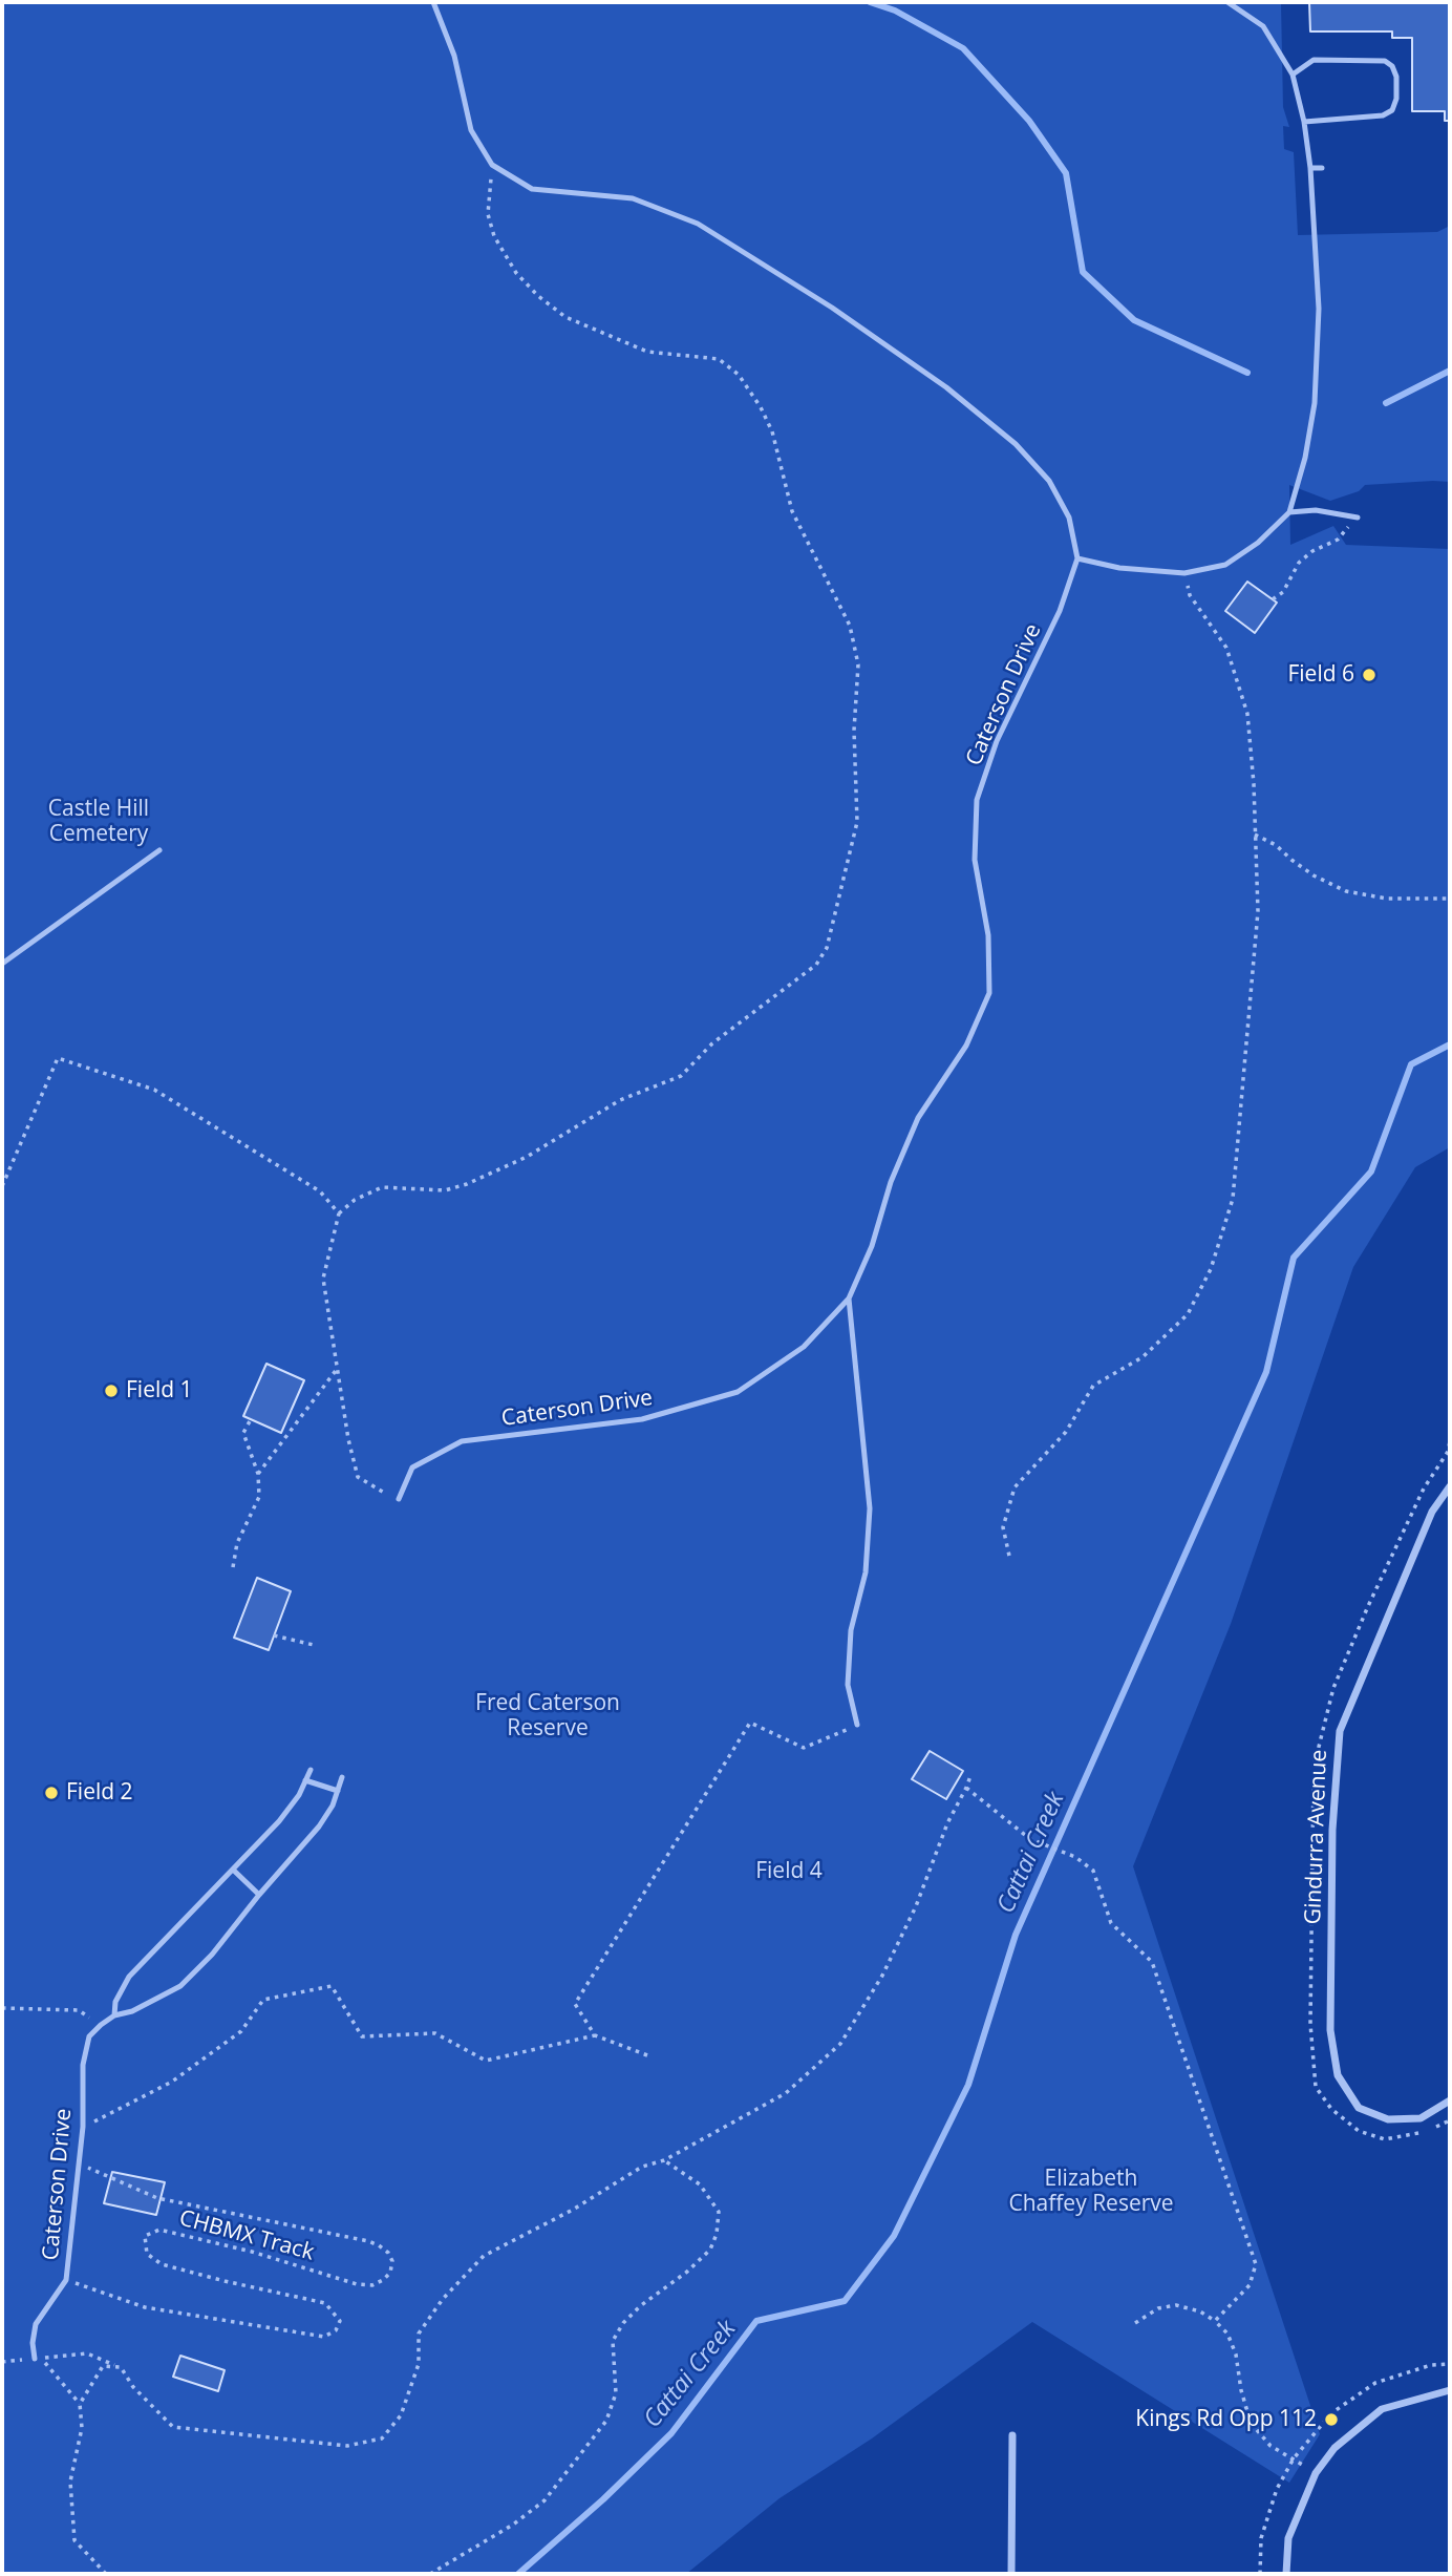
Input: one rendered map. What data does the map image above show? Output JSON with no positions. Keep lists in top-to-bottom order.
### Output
{
  "streets": {
    "street": ["Gindurra Avenue"],
    "lane": ["Caterson Drive"],
    "path": ["CHBMX Track"]
  },
  "crossings": [
    ["Caterson Drive", "CHBMX Track"]
  ],
  "water": ["Cattai Creek"],
  "parks": [
    "Castle Hill Cemetery",
    "Fred Caterson Reserve",
    "Field 4",
    "Elizabeth Chaffey Reserve"
  ],
  "places": [
    "Field 6",
    "Field 1",
    "Field 2",
    "Kings Rd Opp 112"
  ]
}
